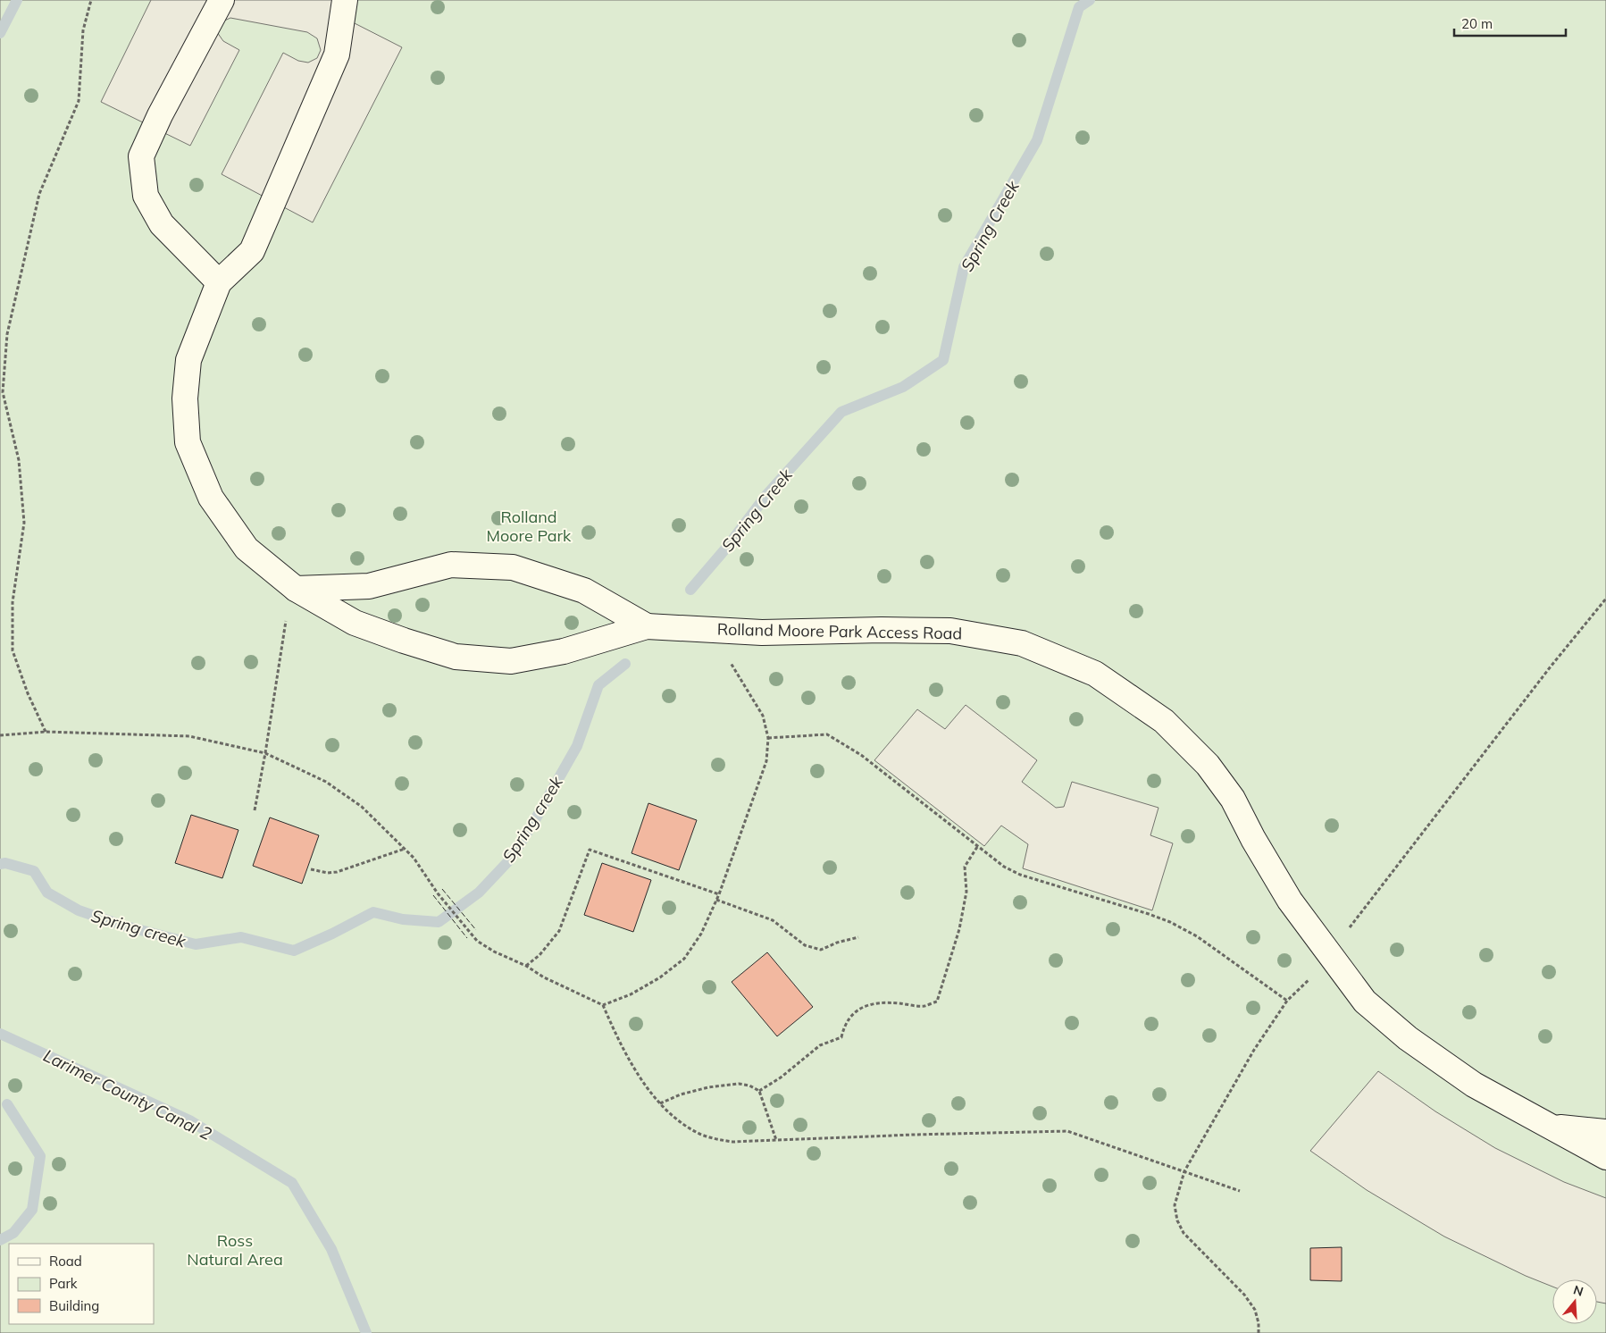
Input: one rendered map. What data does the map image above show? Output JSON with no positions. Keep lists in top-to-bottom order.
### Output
{
  "streets": {
    "lane": ["Rolland Moore Park Access Road"]
  },
  "water": ["Spring Creek", "Spring creek", "Larimer County Canal 2"],
  "parks": ["Rolland Moore Park", "Ross Natural Area"],
  "legend": ["Road", "Park", "Building"],
  "scale_bar": "20 m",
  "north": "top"
}
